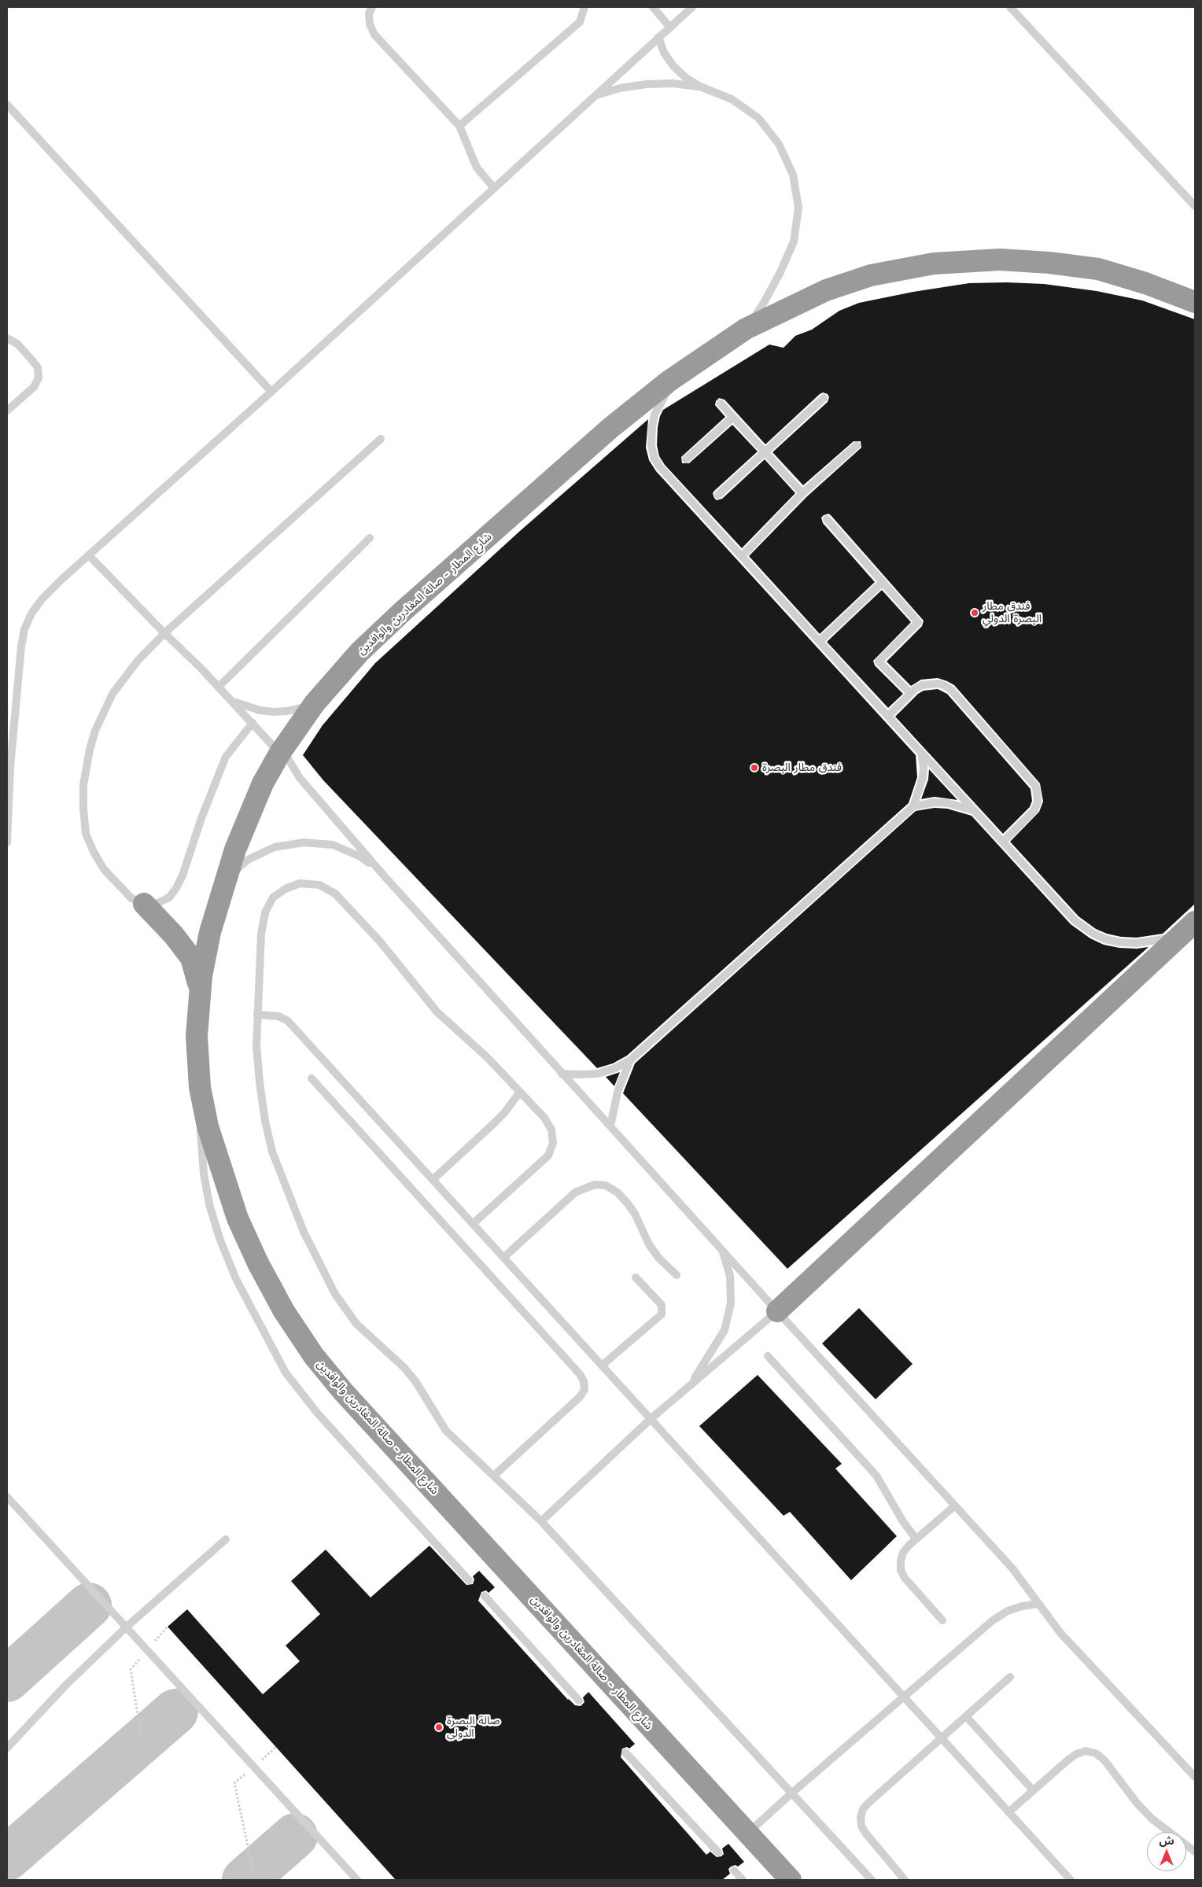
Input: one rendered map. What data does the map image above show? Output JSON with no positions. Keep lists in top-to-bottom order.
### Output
{
  "streets": {
    "highway": ["شارع المطار - صالة المغادرين والوافدين"]
  },
  "places": ["فندق مطار البصرة الدولي", "فندق مطار البصرة", "صالة البصرة الدولى"],
  "north": "top"
}
